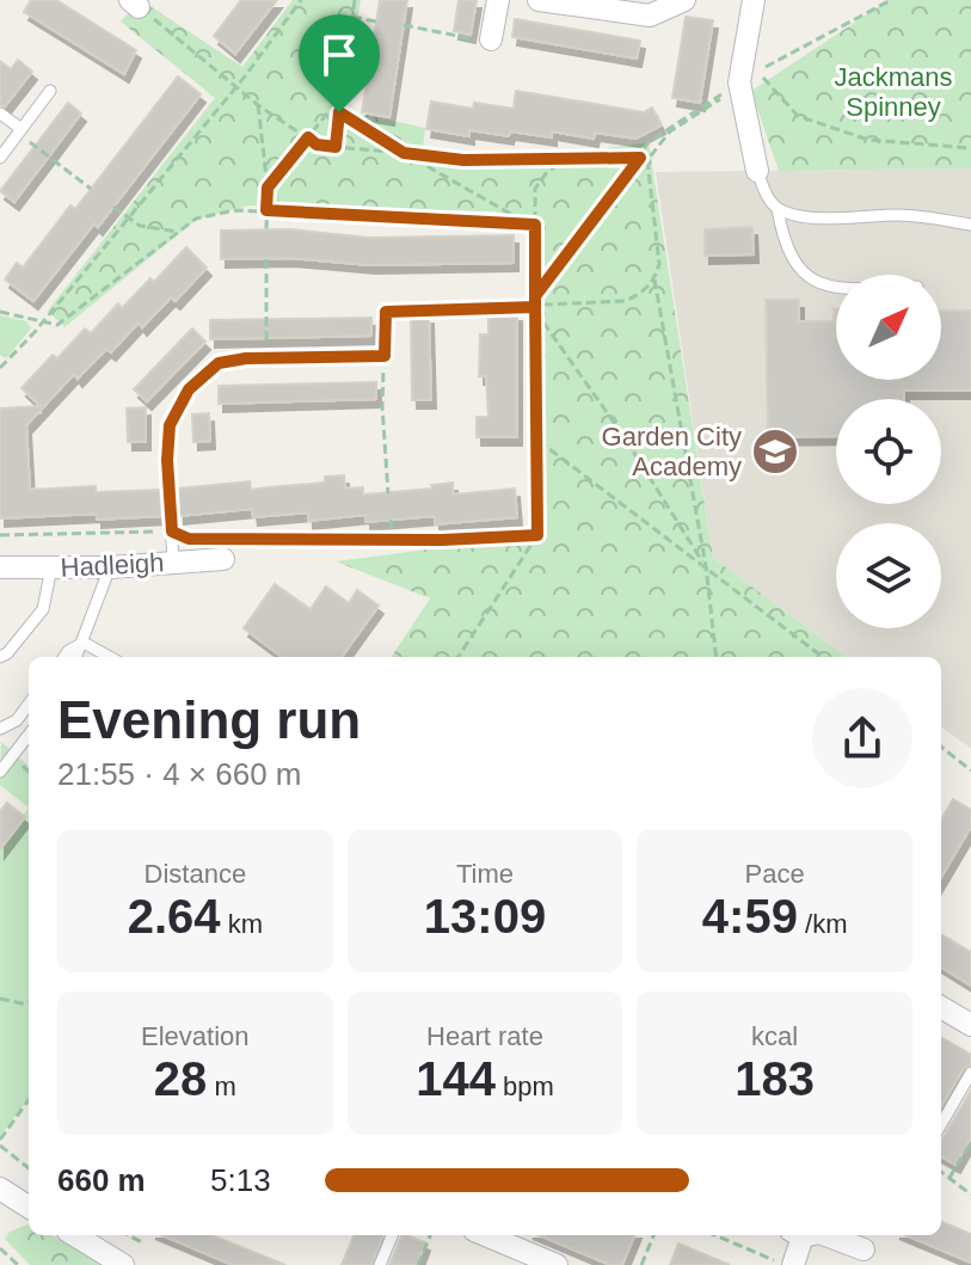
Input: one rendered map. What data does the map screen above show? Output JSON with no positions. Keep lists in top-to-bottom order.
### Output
{
  "streets": {
    "street": ["Hadleigh"]
  },
  "parks": ["Jackmans Spinney"],
  "places": {
    "school or university": ["Garden City Academy"]
  },
  "north": "top right",
  "page": {
    "heading": ["Evening run", "21:55 · 4 × 660 m"],
    "stats": [
      ["Distance", "2.64 km"],
      ["Time", "13:09"],
      ["Pace", "4:59 /km"],
      ["Elevation", "28 m"],
      ["Heart rate", "144 bpm"],
      ["kcal", "183"]
    ],
    "list": [
      {
        "name": "660 m",
        "note": "5:13"
      }
    ]
  }
}
